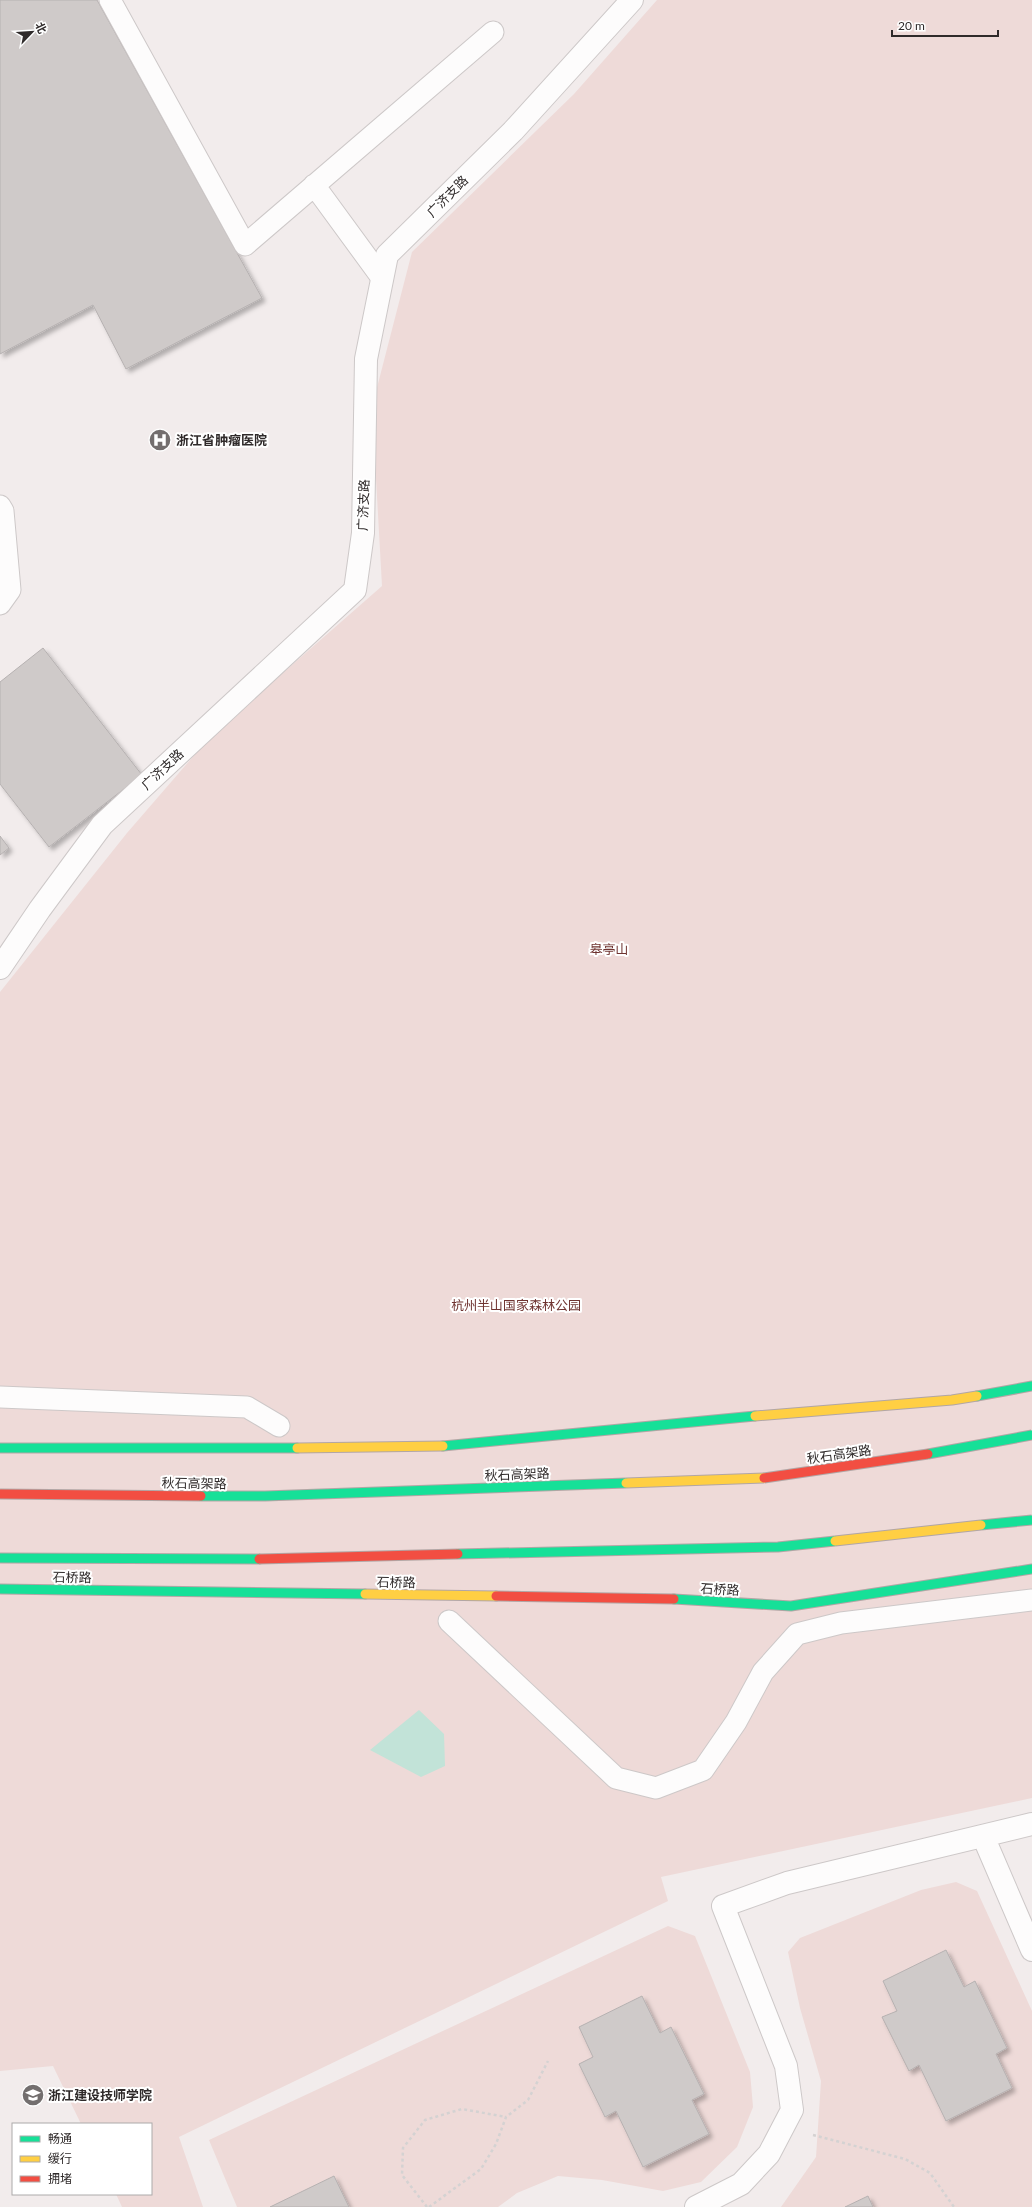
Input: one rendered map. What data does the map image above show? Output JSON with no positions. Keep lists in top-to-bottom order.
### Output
{
  "streets": {
    "main road": ["秋石高架路", "石桥路"],
    "street": ["广济支路"]
  },
  "parks": ["皋亭山", "杭州半山国家森林公园"],
  "places": {
    "hospital": ["浙江省肿瘤医院"],
    "school or university": ["浙江建设技师学院"]
  },
  "legend": ["畅通", "缓行", "拥堵"],
  "scale_bar": "20 m",
  "north": "top right"
}
